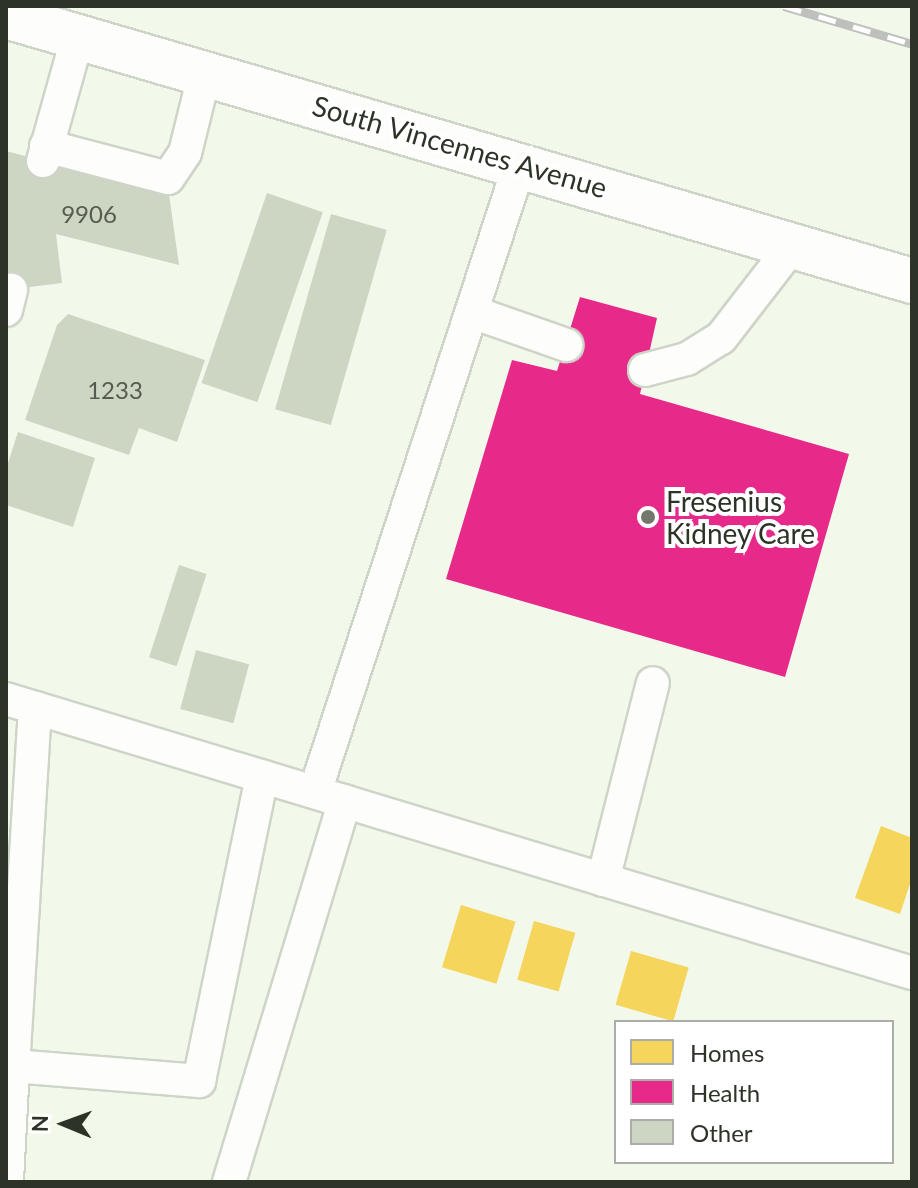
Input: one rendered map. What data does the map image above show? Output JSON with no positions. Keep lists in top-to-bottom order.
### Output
{
  "streets": {
    "main road": ["South Vincennes Avenue"]
  },
  "places": ["Fresenius Kidney Care"],
  "house_numbers": ["9906", "1233"],
  "legend": ["Homes", "Health", "Other"],
  "north": "left"
}
